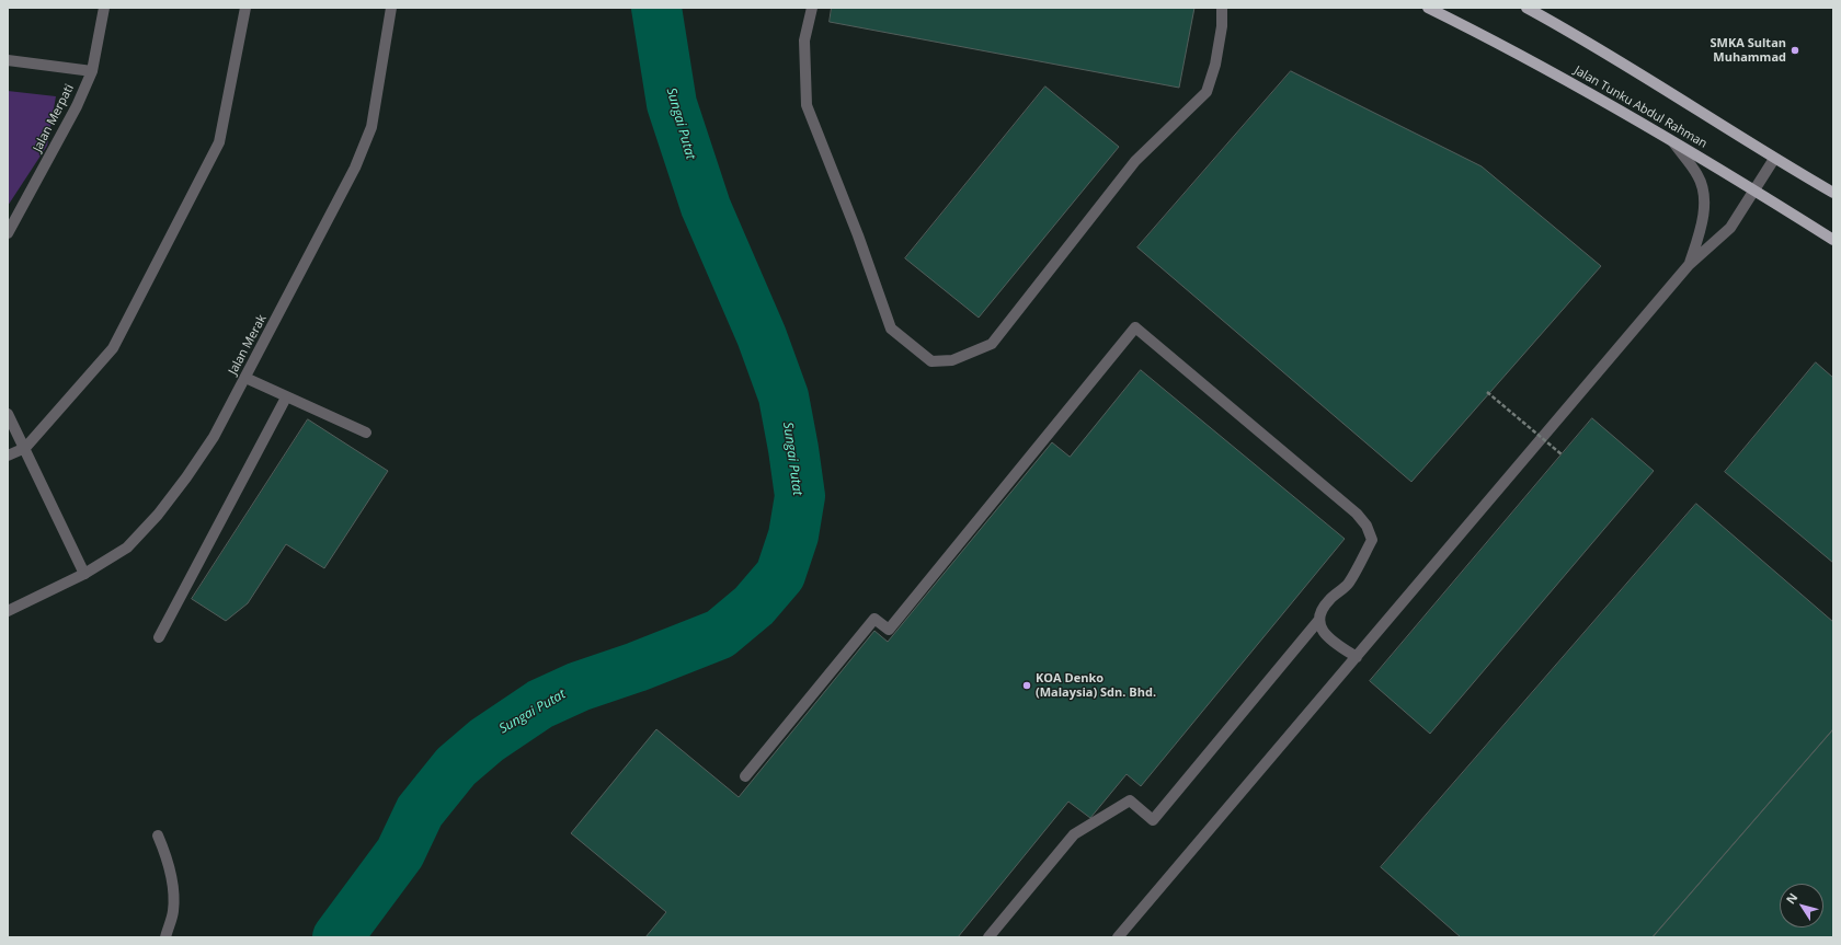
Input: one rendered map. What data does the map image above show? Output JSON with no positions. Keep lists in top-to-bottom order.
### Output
{
  "streets": {
    "main road": ["Jalan Tunku Abdul Rahman"],
    "street": ["Jalan Merpati", "Jalan Merak"]
  },
  "water": ["Sungai Putat"],
  "places": ["SMKA Sultan Muhammad", "KOA Denko (Malaysia) Sdn. Bhd."],
  "north": "top left"
}
